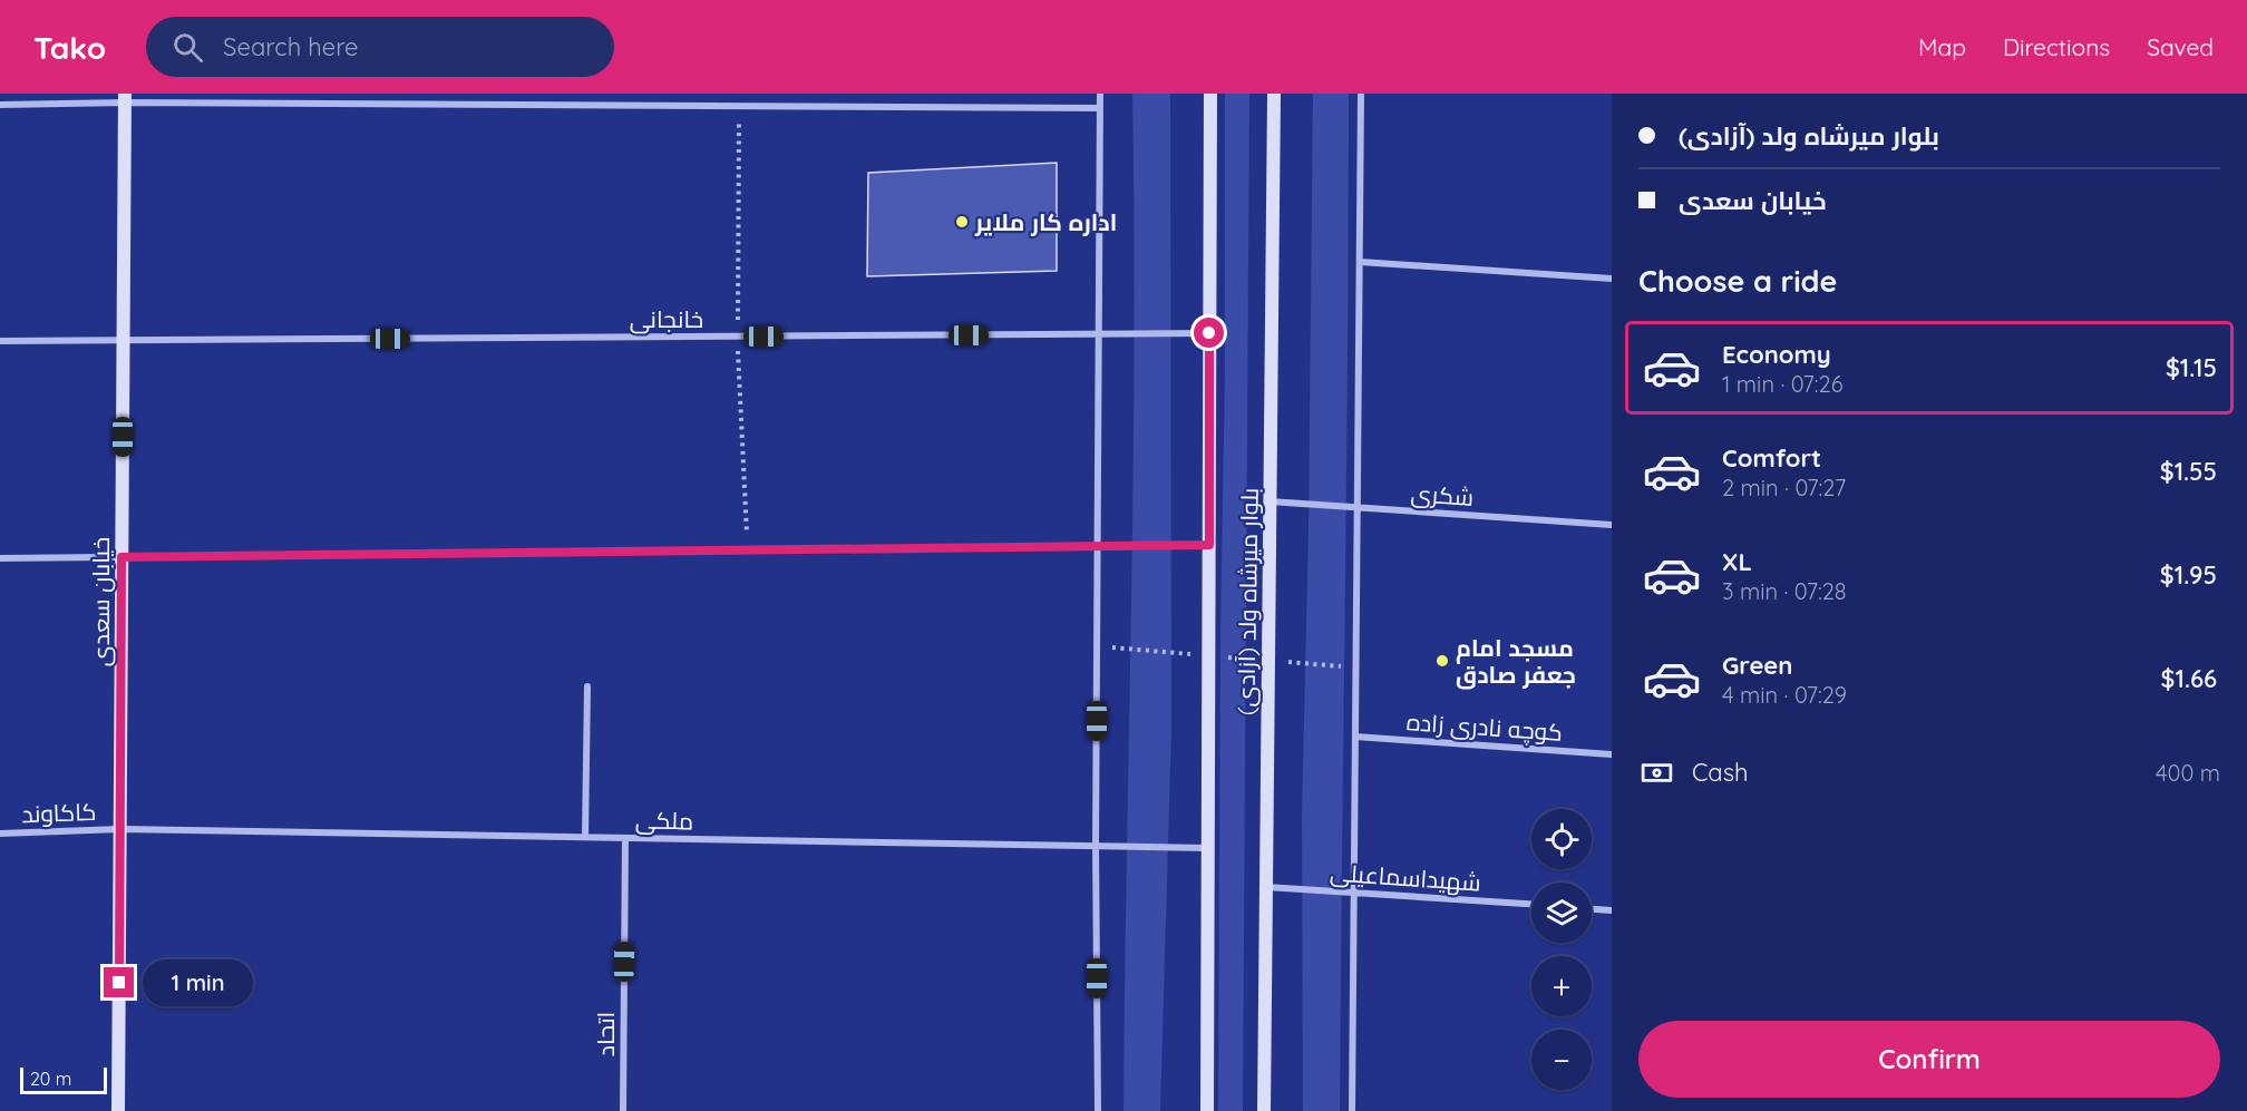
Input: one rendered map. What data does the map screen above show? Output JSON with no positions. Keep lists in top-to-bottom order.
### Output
{
  "streets": {
    "main road": ["خیابان سعدی", "بلوار میرشاه ولد (آزادی)"],
    "street": [
      "خانجانی",
      "شکری",
      "کوچه نادری زاده",
      "کاکاوند",
      "ملکی",
      "شهیداسماعیلی",
      "اتحاد"
    ]
  },
  "crossings": [
    ["خانجانی", "خیابان سعدی"],
    ["خانجانی", "بلوار میرشاه ولد (آزادی)"],
    ["شکری", "بلوار میرشاه ولد (آزادی)"],
    ["خیابان سعدی", "کاکاوند"],
    ["خیابان سعدی", "ملکی"],
    ["بلوار میرشاه ولد (آزادی)", "ملکی"],
    ["بلوار میرشاه ولد (آزادی)", "شهیداسماعیلی"],
    ["کاکاوند", "ملکی"],
    ["ملکی", "اتحاد"]
  ],
  "places": ["اداره کار ملایر", "مسجد امام جعفر صادق"],
  "scale_bar": "20 m",
  "page": {
    "header": "Tako",
    "search": "Search here",
    "nav": ["Map", "Directions", "Saved"],
    "banner": ["بلوار میرشاه ولد (آزادی)", "خیابان سعدی"],
    "heading": "Choose a ride",
    "list": [
      {
        "name": "Economy",
        "note": "1 min · 07:26",
        "value": "$1.15"
      },
      {
        "name": "Comfort",
        "note": "2 min · 07:27",
        "value": "$1.55"
      },
      {
        "name": "XL",
        "note": "3 min · 07:28",
        "value": "$1.95"
      },
      {
        "name": "Green",
        "note": "4 min · 07:29",
        "value": "$1.66"
      }
    ],
    "pay": ["Cash", "400 m"],
    "map_buttons": ["+", "−"],
    "bubble": "1 min",
    "buttons": "Confirm",
    "scale": "20 m"
  }
}
